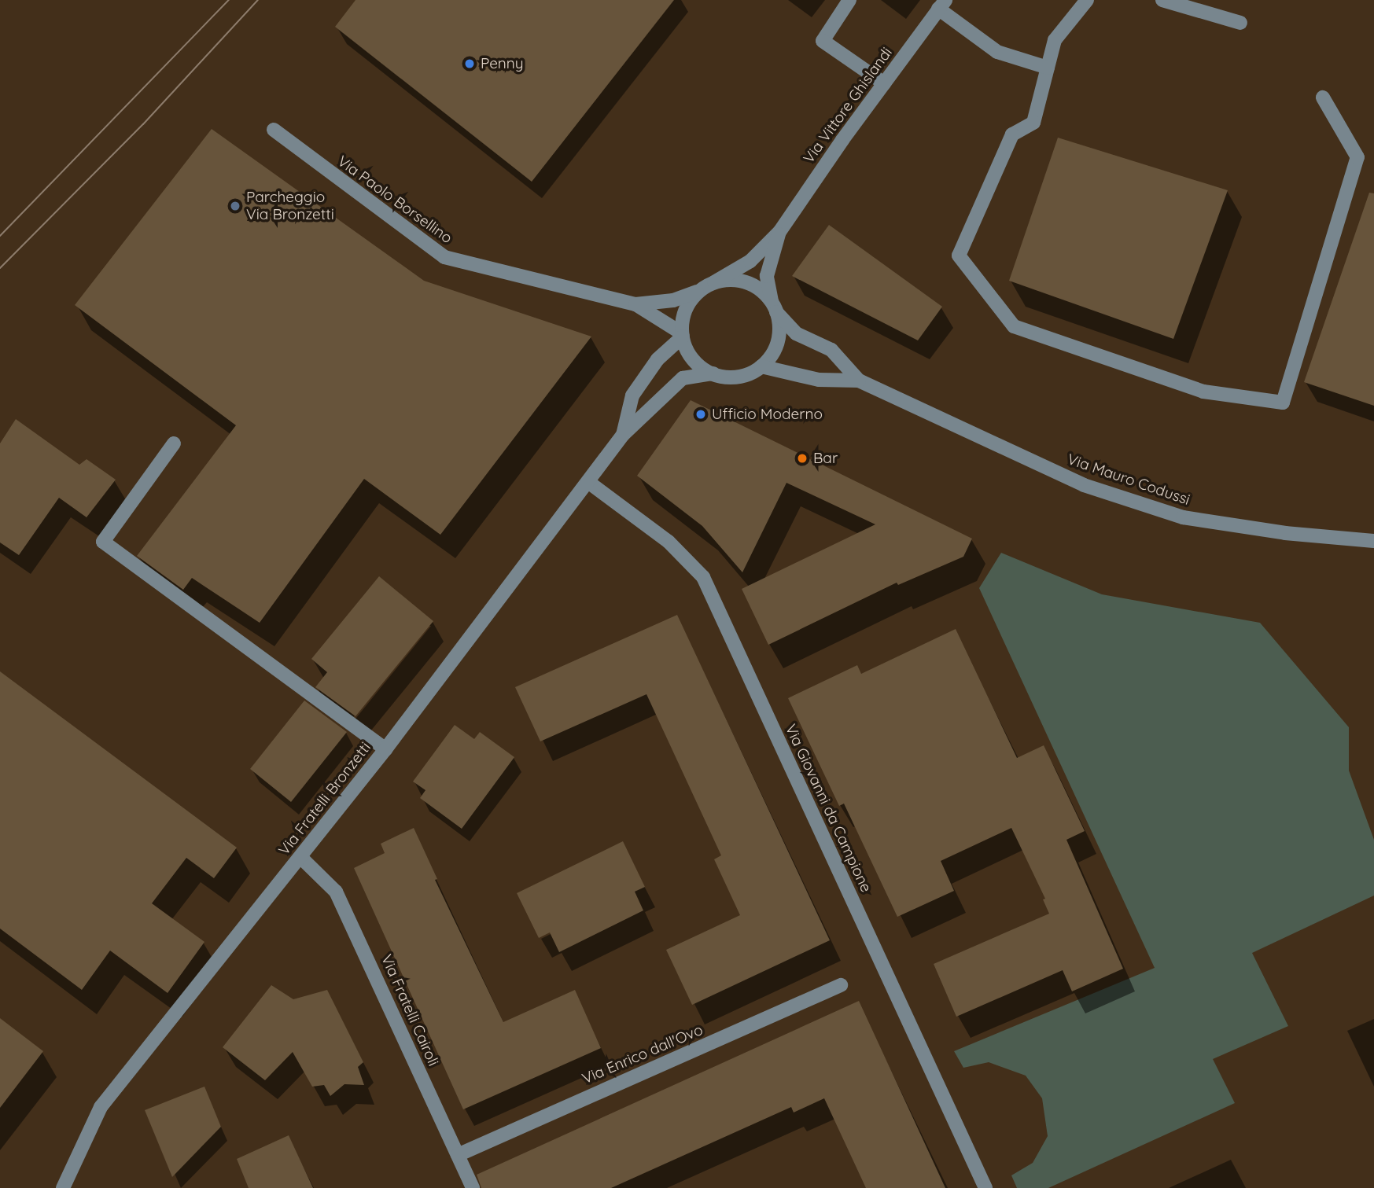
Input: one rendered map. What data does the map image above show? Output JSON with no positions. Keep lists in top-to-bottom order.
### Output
{
  "streets": {
    "street": [
      "Via Vittore Ghislandi",
      "Via Paolo Borsellino",
      "Via Mauro Codussi",
      "Via Fratelli Bronzetti",
      "Via Giovanni da Campione",
      "Via Fratelli Cairoli",
      "Via Enrico dall'Ovo"
    ]
  },
  "crossings": [
    ["Via Vittore Ghislandi", "Via Paolo Borsellino"],
    ["Via Vittore Ghislandi", "Via Mauro Codussi"],
    ["Via Vittore Ghislandi", "Via Fratelli Bronzetti"],
    ["Via Paolo Borsellino", "Via Mauro Codussi"],
    ["Via Paolo Borsellino", "Via Fratelli Bronzetti"],
    ["Via Mauro Codussi", "Via Fratelli Bronzetti"],
    ["Via Fratelli Bronzetti", "Via Giovanni da Campione"],
    ["Via Fratelli Bronzetti", "Via Fratelli Cairoli"],
    ["Via Fratelli Cairoli", "Via Enrico dall'Ovo"]
  ],
  "places": [
    "Penny",
    "Parcheggio Via Bronzetti",
    "Ufficio Moderno",
    "Bar"
  ]
}
